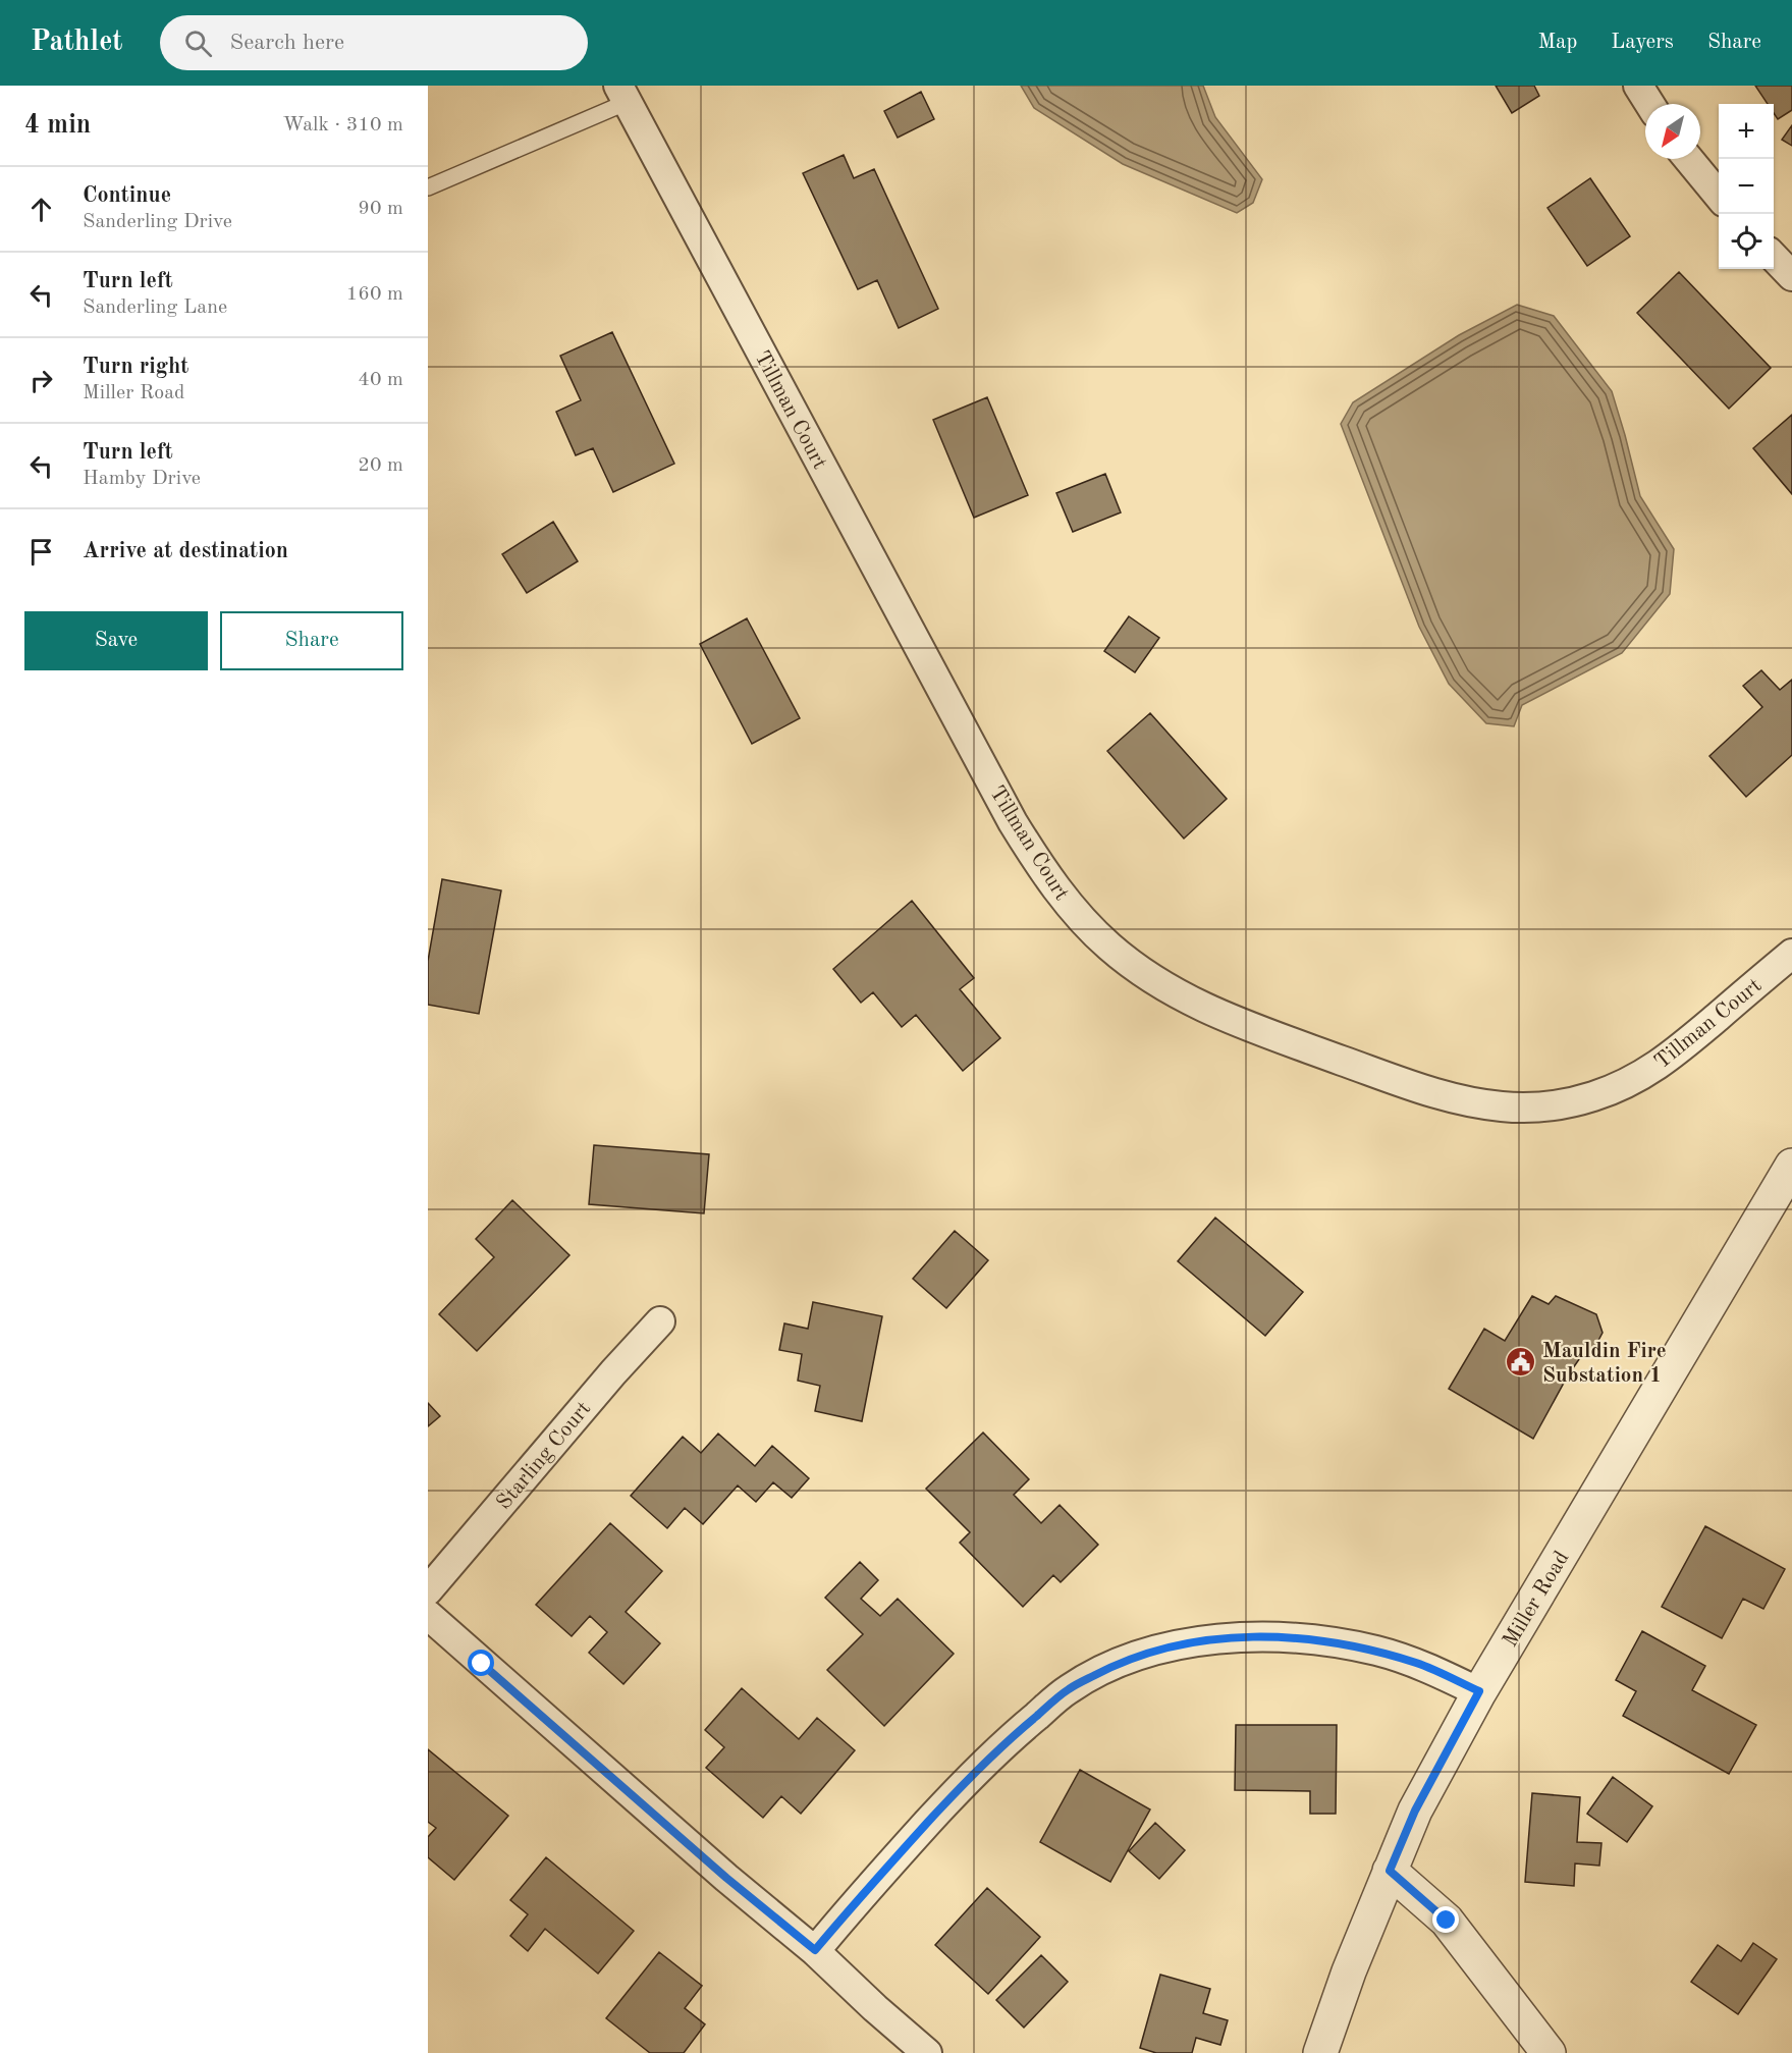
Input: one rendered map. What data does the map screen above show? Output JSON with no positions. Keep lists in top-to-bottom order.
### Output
{
  "streets": {
    "street": ["Tillman Court", "Starling Court", "Miller Road"]
  },
  "places": {
    "public building": ["Mauldin Fire Substation 1"]
  },
  "north": "bottom left",
  "page": {
    "header": "Pathlet",
    "search": "Search here",
    "nav": ["Map", "Layers", "Share"],
    "heading": ["4 min", "Walk · 310 m"],
    "map_buttons": ["+", "−"],
    "list": [
      ["Continue", "Sanderling Drive", "90 m"],
      ["Turn left", "Sanderling Lane", "160 m"],
      ["Turn right", "Miller Road", "40 m"],
      ["Turn left", "Hamby Drive", "20 m"],
      "Arrive at destination"
    ],
    "buttons": ["Save", "Share"]
  }
}
